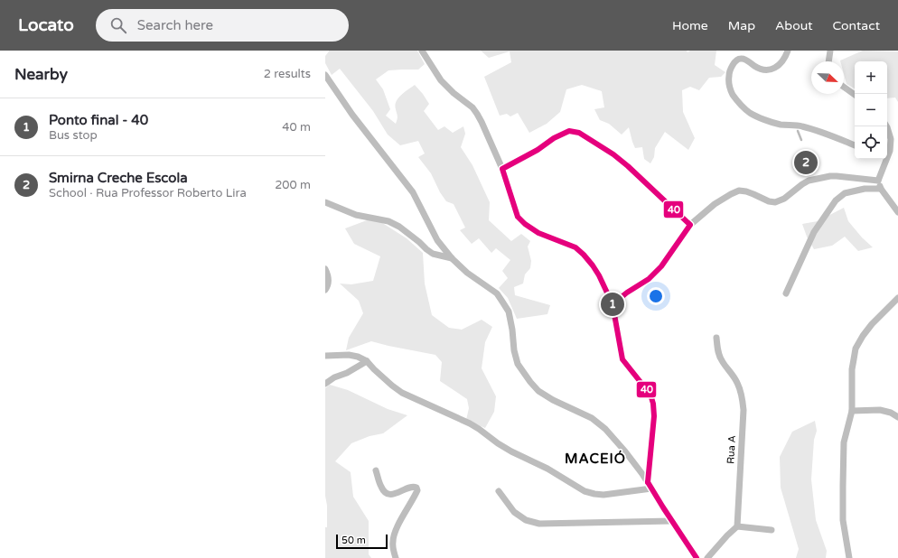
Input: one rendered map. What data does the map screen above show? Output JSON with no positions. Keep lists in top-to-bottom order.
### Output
{
  "streets": {
    "street": ["Rua A"]
  },
  "districts": ["MACEIÓ"],
  "lines": ["transit line 40"],
  "scale_bar": "50 m",
  "north": "bottom right",
  "page": {
    "header": "Locato",
    "search": "Search here",
    "nav": [
      "Home",
      "Map",
      "About",
      "Contact"
    ],
    "heading": ["Nearby", "2 results"],
    "map_buttons": ["+", "−"],
    "list": [
      {
        "mark": "1",
        "name": "Ponto final - 40",
        "note": "Bus stop",
        "value": "40 m"
      },
      {
        "mark": "2",
        "name": "Smirna Creche Escola",
        "note": "School · Rua Professor Roberto Lira",
        "value": "200 m"
      }
    ],
    "pins": ["2", "1"],
    "scale": "50 m"
  }
}
